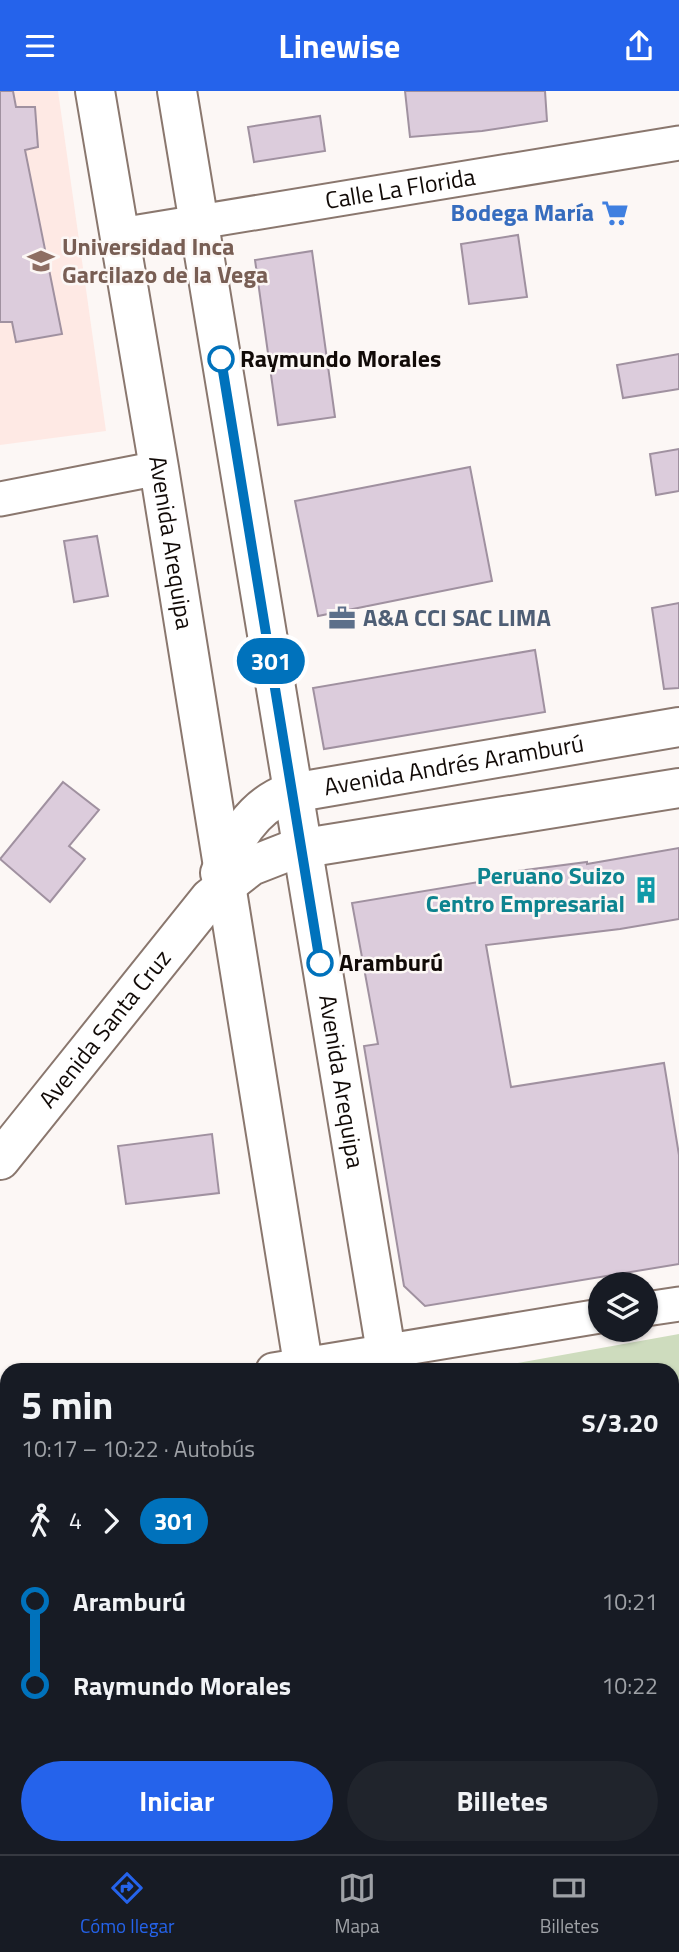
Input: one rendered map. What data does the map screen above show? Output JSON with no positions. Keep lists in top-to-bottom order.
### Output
{
  "streets": {
    "main road": ["Avenida Arequipa", "Avenida Andrés Aramburú", "Avenida Santa Cruz"],
    "street": ["Calle La Florida"]
  },
  "crossings": [
    ["Calle La Florida", "Avenida Arequipa"],
    ["Avenida Arequipa", "Avenida Andrés Aramburú"],
    ["Avenida Arequipa", "Avenida Santa Cruz"],
    ["Avenida Andrés Aramburú", "Avenida Santa Cruz"]
  ],
  "places": {
    "supermarket": ["Bodega María"],
    "school or university": ["Universidad Inca Garcilazo de la Vega"],
    "other": ["Raymundo Morales", "Aramburú"],
    "office": ["A&A CCI SAC LIMA"],
    "building": ["Peruano Suizo Centro Empresarial"]
  },
  "lines": ["bus line 301"],
  "page": {
    "header": "Linewise",
    "on_map": "301",
    "heading": ["5 min", "10:17 – 10:22 · Autobús", "S/3.20"],
    "legs": ["4", "301"],
    "list": [
      {
        "name": "Aramburú",
        "value": "10:21"
      },
      {
        "name": "Raymundo Morales",
        "value": "10:22"
      }
    ],
    "buttons": ["Iniciar", "Billetes"],
    "tabs": ["Cómo llegar", "Mapa", "Billetes"]
  }
}
